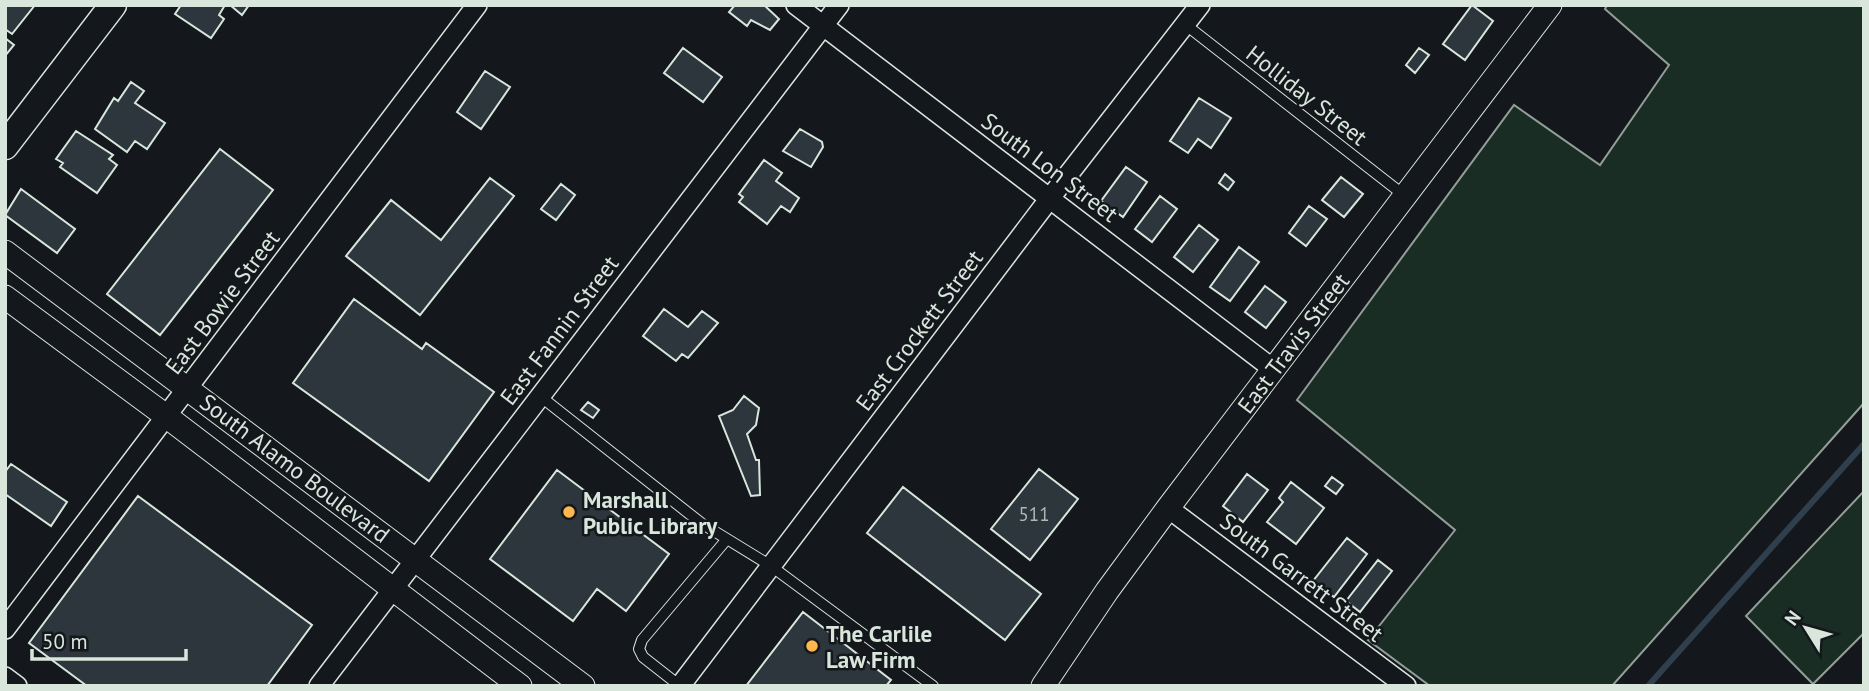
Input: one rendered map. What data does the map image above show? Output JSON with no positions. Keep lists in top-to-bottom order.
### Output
{
  "streets": {
    "street": [
      "South Lon Street",
      "East Bowie Street",
      "East Fannin Street",
      "East Crockett Street",
      "East Travis Street",
      "South Alamo Boulevard",
      "South Garrett Street"
    ],
    "lane": ["Holliday Street"]
  },
  "crossings": [
    ["Holliday Street", "East Crockett Street"],
    ["Holliday Street", "East Travis Street"],
    ["South Lon Street", "East Fannin Street"],
    ["South Lon Street", "East Crockett Street"],
    ["South Lon Street", "East Travis Street"],
    ["East Bowie Street", "South Alamo Boulevard"],
    ["East Fannin Street", "South Alamo Boulevard"],
    ["East Travis Street", "South Garrett Street"]
  ],
  "places": ["Marshall Public Library", "The Carlile Law Firm"],
  "house_numbers": ["511"],
  "scale_bar": "50 m",
  "north": "top left"
}
